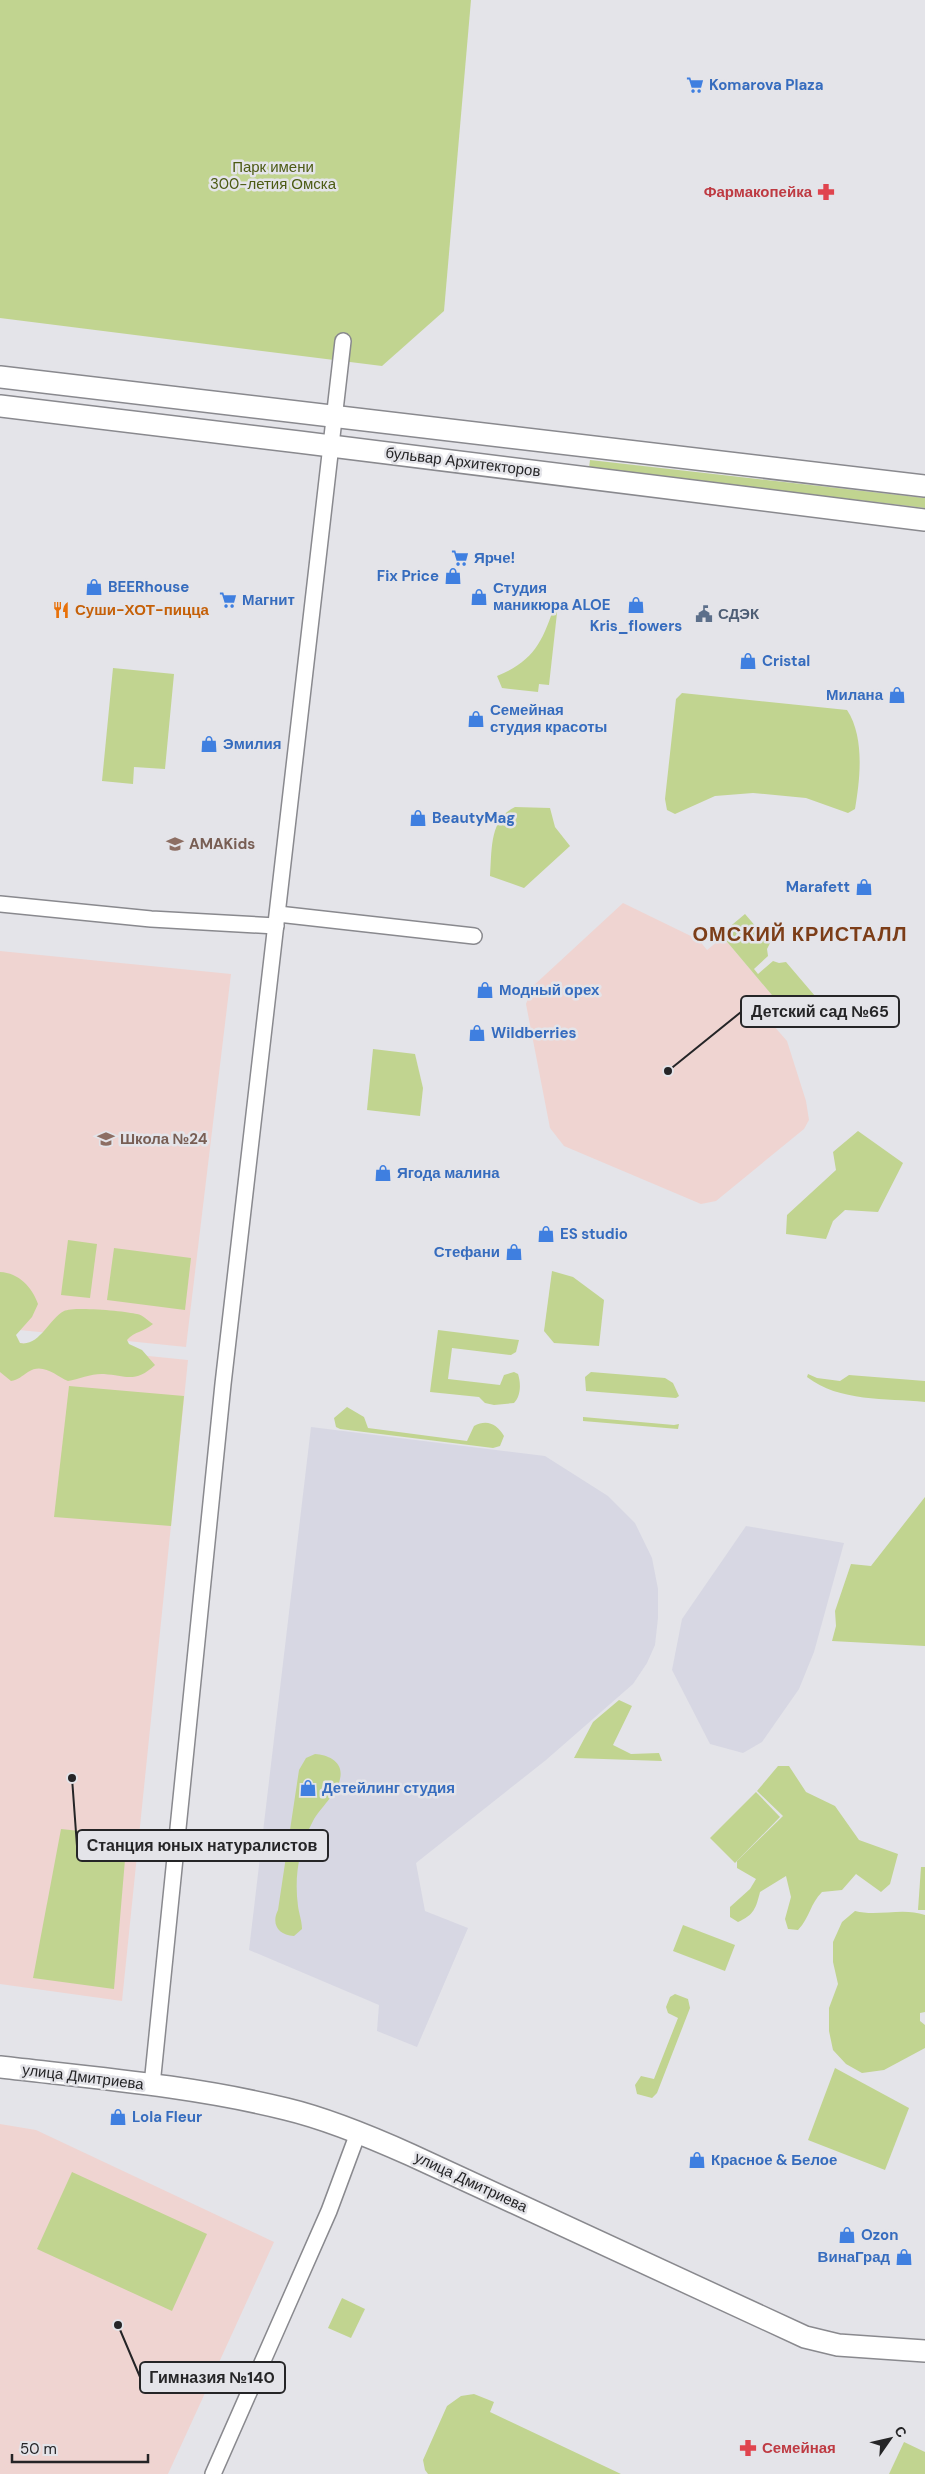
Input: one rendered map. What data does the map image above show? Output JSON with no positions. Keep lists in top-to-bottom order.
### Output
{
  "streets": {
    "main road": ["бульвар Архитекторов", "улица Дмитриева"]
  },
  "districts": ["ОМСКИЙ КРИСТАЛЛ"],
  "parks": ["Парк имени 300-летия Омска"],
  "places": {
    "supermarket": ["Komarova Plaza", "Ярче!", "Магнит"],
    "pharmacy": ["Фармакопейка", "Семейная"],
    "shop": [
      "Fix Price",
      "BEERhouse",
      "Студия маникюра ALOE",
      "Kris_flowers",
      "Cristal",
      "Милана",
      "Семейная студия красоты",
      "Эмилия",
      "BeautyMag",
      "Marafett",
      "Модный орех",
      "Wildberries",
      "Ягода малина",
      "ES studio",
      "Стефани",
      "Детейлинг студия",
      "Lola Fleur",
      "Красное & Белое",
      "Ozon",
      "ВинаГрад"
    ],
    "restaurant": ["Суши-ХОТ-пицца"],
    "public building": ["СДЭК"],
    "school or university": ["AMAKids", "Школа №24"],
    "other": ["Детский сад №65", "Станция юных натуралистов", "Гимназия №140"]
  },
  "scale_bar": "50 m",
  "north": "top right"
}
